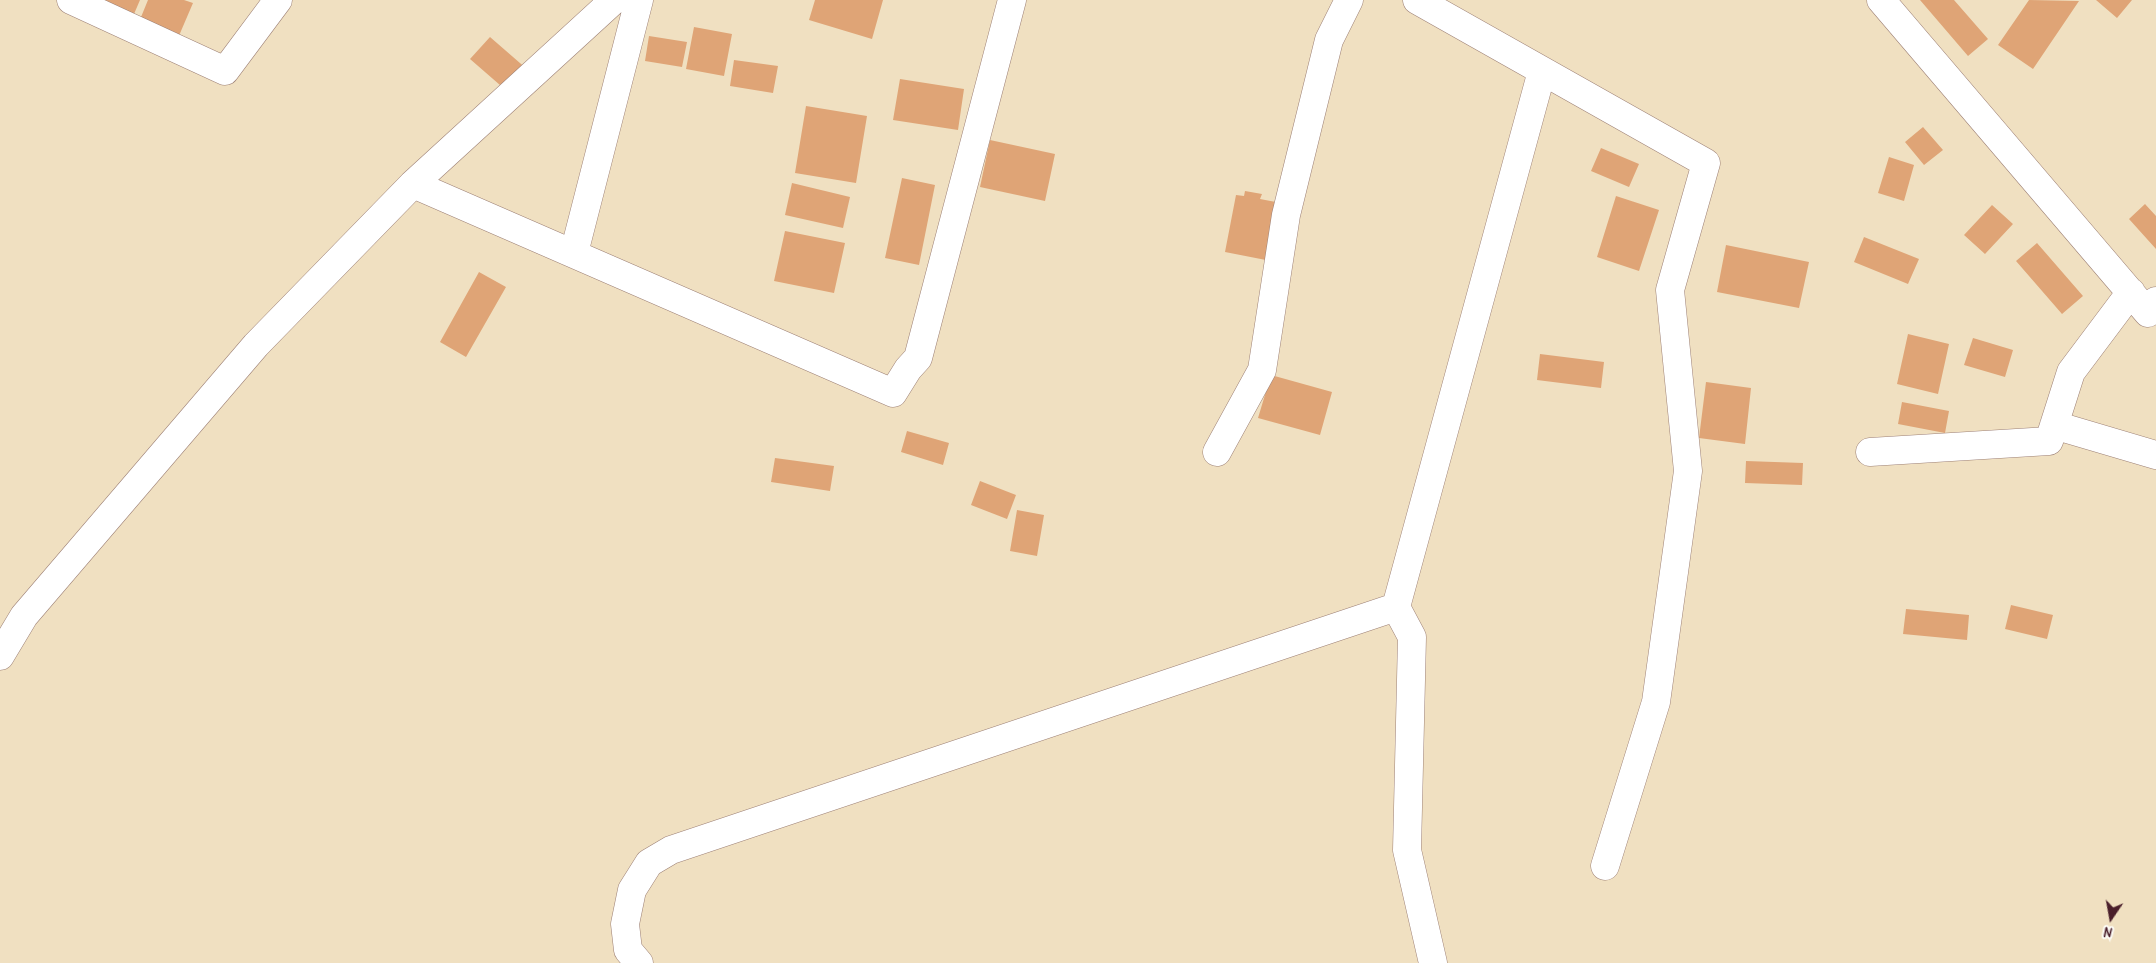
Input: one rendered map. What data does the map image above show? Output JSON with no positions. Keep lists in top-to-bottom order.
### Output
{
  "north": "bottom"
}
